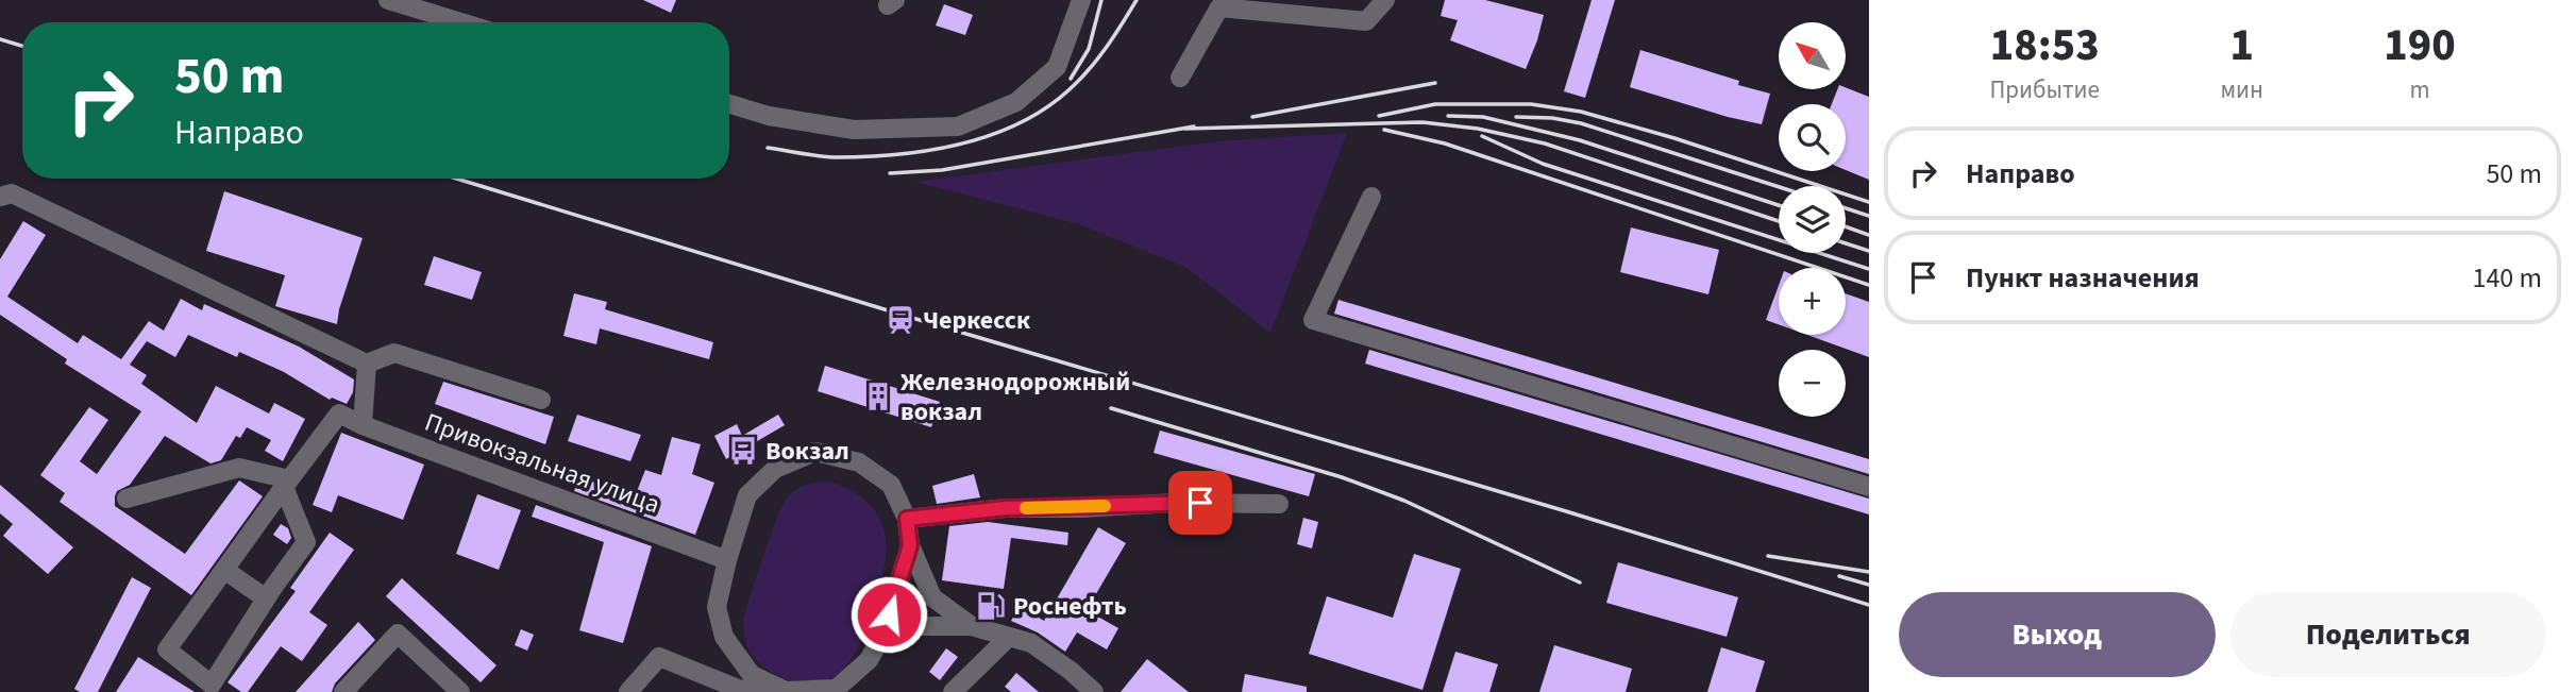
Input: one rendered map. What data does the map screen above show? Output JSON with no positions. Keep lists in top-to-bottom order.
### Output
{
  "streets": {
    "street": ["Привокзальная улица"]
  },
  "places": {
    "station": ["Черкесск"],
    "building": ["Железнодорожный вокзал"],
    "bus stop": ["Вокзал"],
    "fuel station": ["Роснефть"]
  },
  "north": "top left",
  "page": {
    "eta": [
      "18:53",
      "Прибытие",
      "1",
      "мин",
      "190",
      "m"
    ],
    "map_buttons": ["+", "−"],
    "turn": ["50 m", "Направо"],
    "list": [
      {
        "name": "Направо",
        "value": "50 m"
      },
      {
        "name": "Пункт назначения",
        "value": "140 m"
      }
    ],
    "buttons": ["Выход", "Поделиться"]
  }
}
